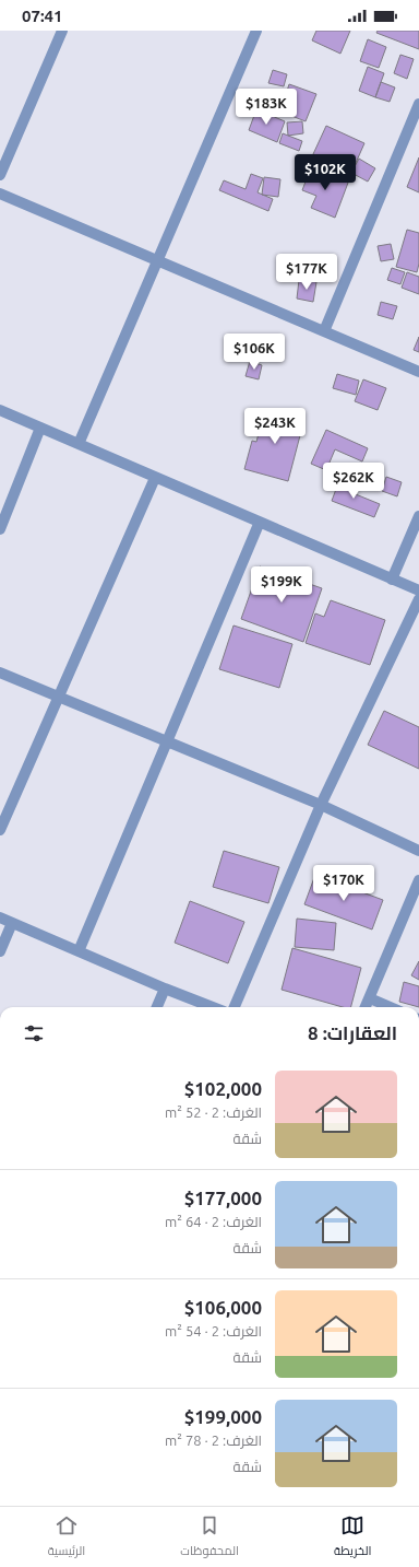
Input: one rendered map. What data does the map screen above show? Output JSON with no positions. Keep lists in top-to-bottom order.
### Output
{
  "page": {
    "status": "07:41",
    "price": [
      "$183K",
      "$102K",
      "$177K",
      "$106K",
      "$243K",
      "$262K",
      "$199K",
      "$170K"
    ],
    "heading": "العقارات: 8",
    "list": [
      {
        "name": "$102,000",
        "note": "الغرف: 2 · 52 m² · شقة"
      },
      {
        "name": "$177,000",
        "note": "الغرف: 2 · 64 m² · شقة"
      },
      {
        "name": "$106,000",
        "note": "الغرف: 2 · 54 m² · شقة"
      },
      {
        "name": "$199,000",
        "note": "الغرف: 2 · 78 m² · شقة"
      }
    ],
    "tabs": ["الخريطة", "المحفوظات", "الرئيسية"]
  }
}
